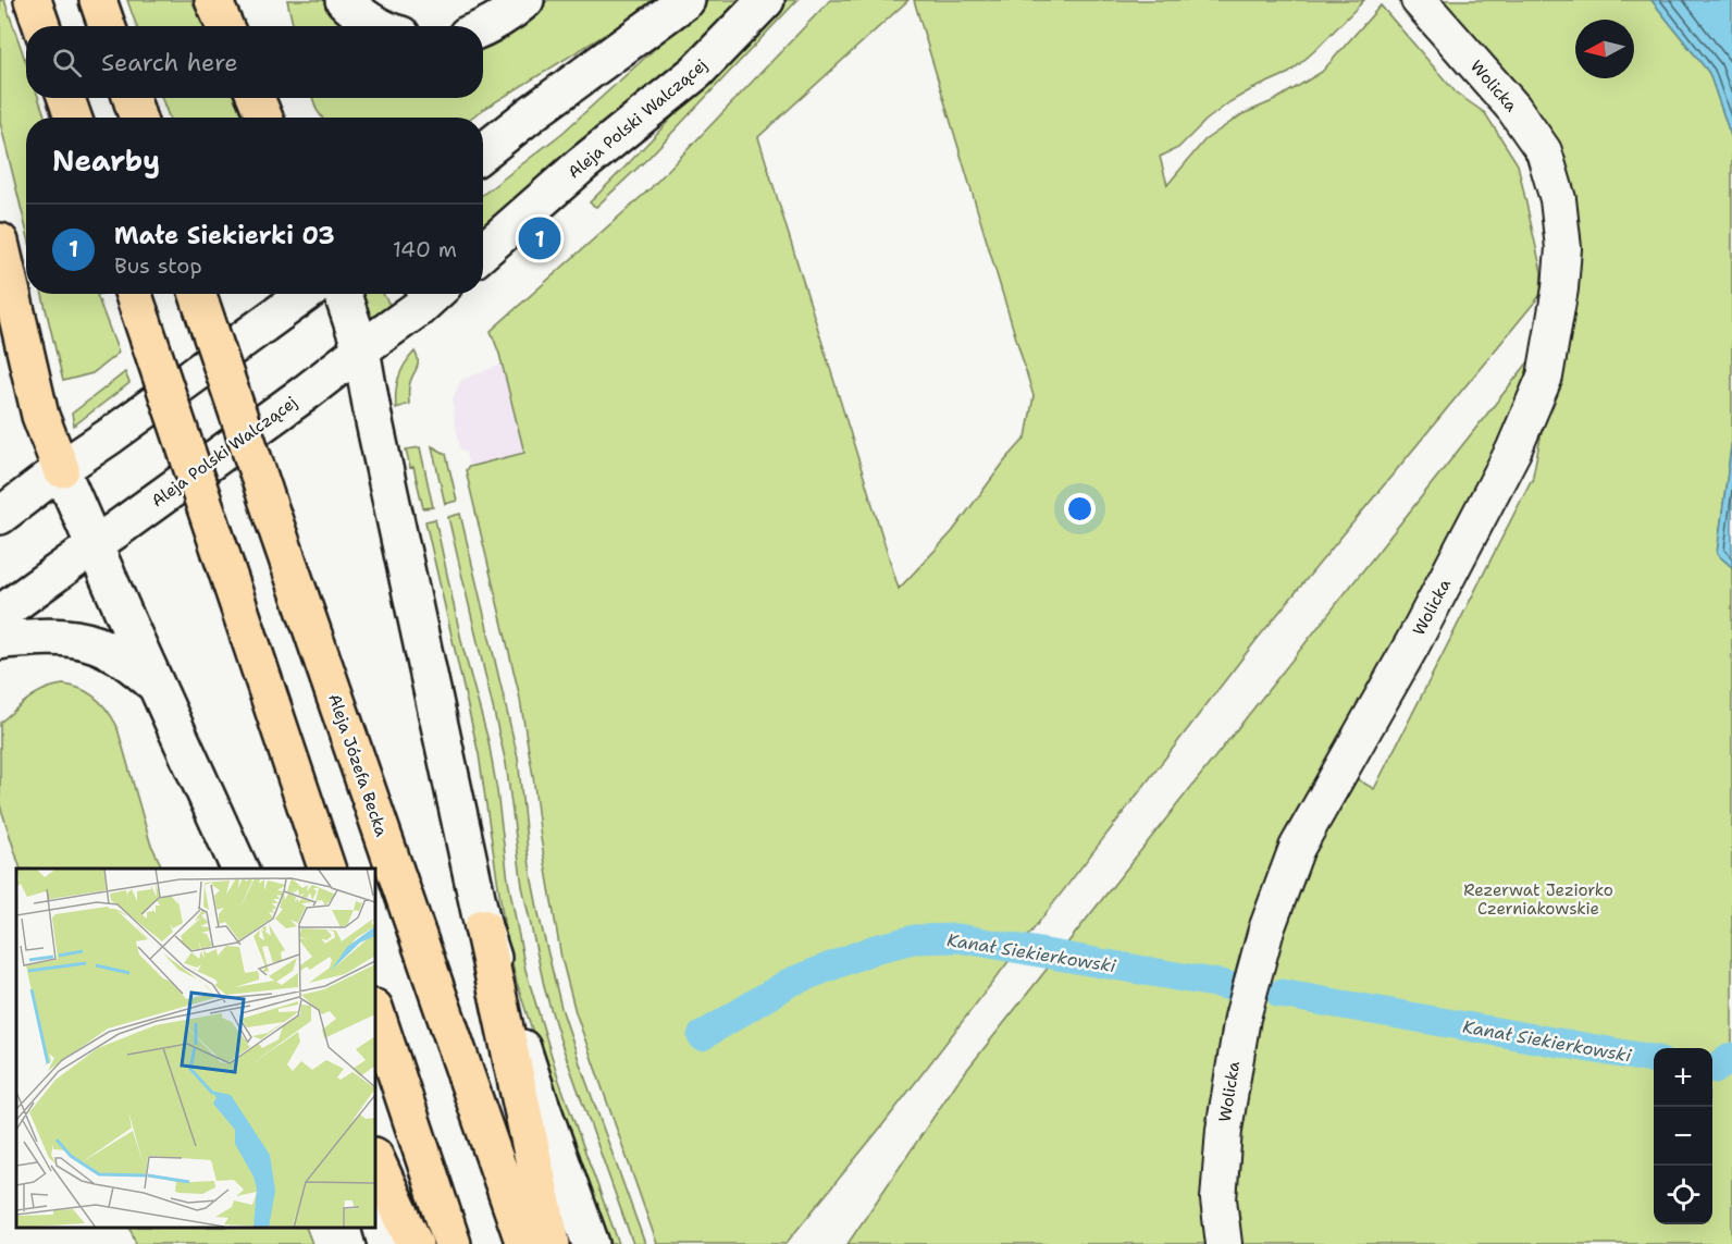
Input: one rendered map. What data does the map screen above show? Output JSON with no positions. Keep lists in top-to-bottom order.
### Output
{
  "streets": {
    "main road": ["Aleja Polski Walczącej", "Aleja Józefa Becka"],
    "street": ["Wolicka"]
  },
  "water": ["Kanał Siekierkowski"],
  "parks": ["Rezerwat Jeziorko Czerniakowskie"],
  "north": "left",
  "page": {
    "search": "Search here",
    "heading": "Nearby",
    "list": [
      {
        "mark": "1",
        "name": "Małe Siekierki 03",
        "note": "Bus stop",
        "value": "140 m"
      }
    ],
    "pins": "1",
    "map_buttons": ["+", "−"]
  }
}
